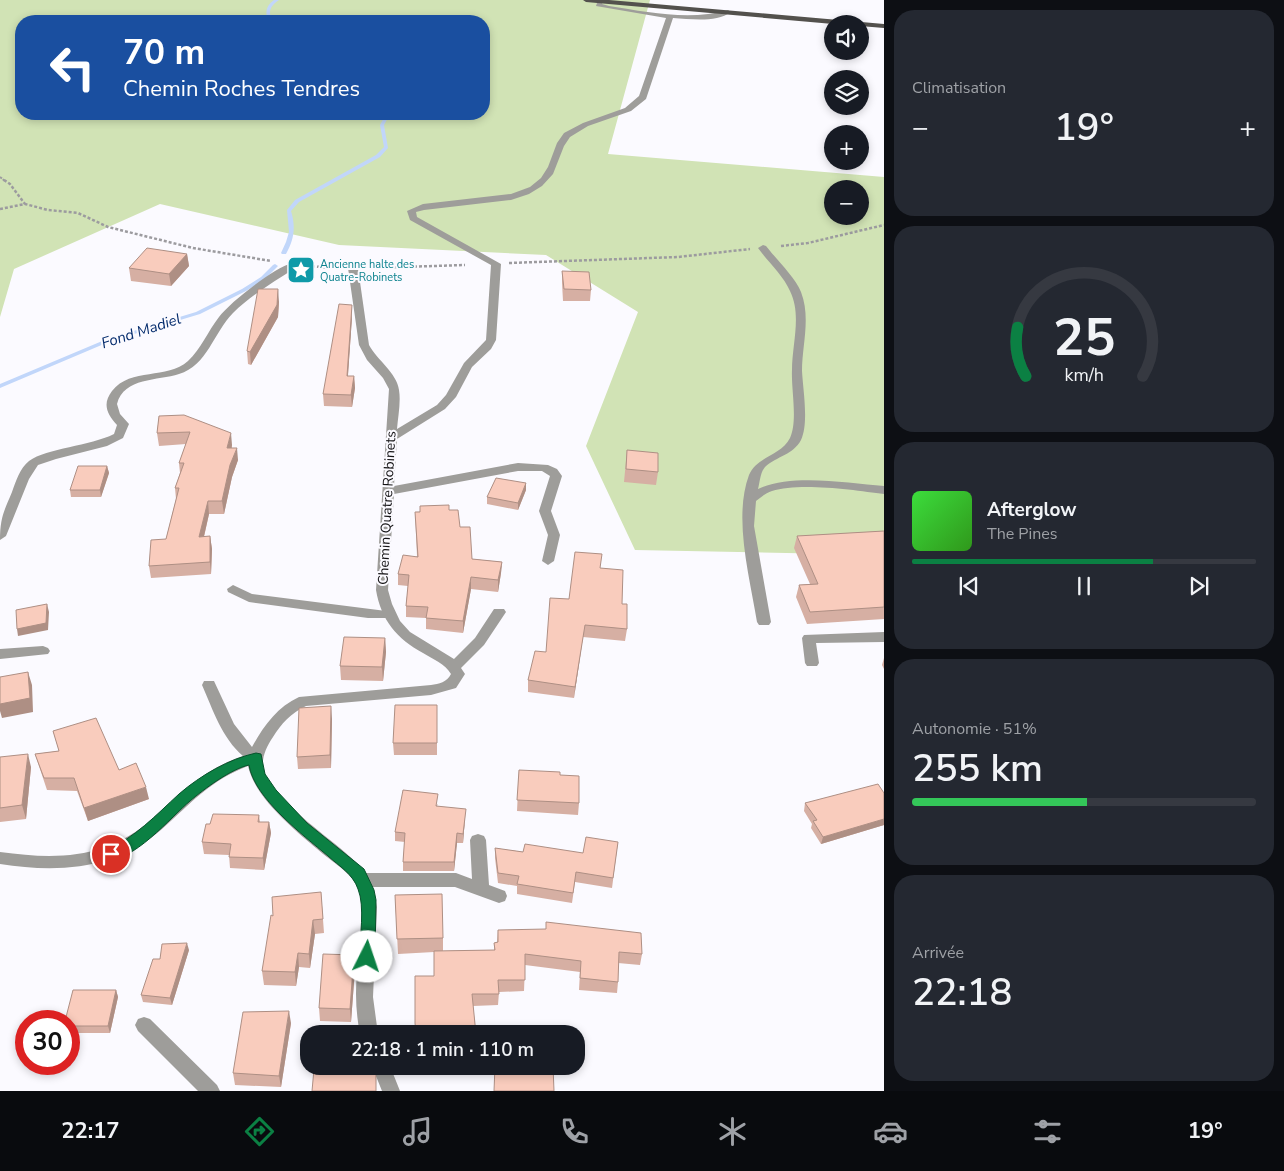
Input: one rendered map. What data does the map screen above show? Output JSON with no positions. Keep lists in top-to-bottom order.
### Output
{
  "streets": {
    "street": ["Chemin Quatre Robinets"]
  },
  "water": ["Fond Madiel"],
  "places": {
    "place": ["Ancienne halte des Quatre-Robinets"]
  },
  "page": {
    "tile": [
      "Climatisation",
      ["Autonomie · 51%", "255 km"],
      ["Arrivée", "22:18"]
    ],
    "map_buttons": ["+", "−"],
    "turn": ["70 m", "Chemin Roches Tendres"],
    "heat": ["−", "19°", "+"],
    "song": ["Afterglow", "The Pines"],
    "limit": "30",
    "trip": "22:18 · 1 min · 110 m",
    "tabs": ["22:17", "19°"],
    "gauge": ["25", "km/h"]
  }
}
